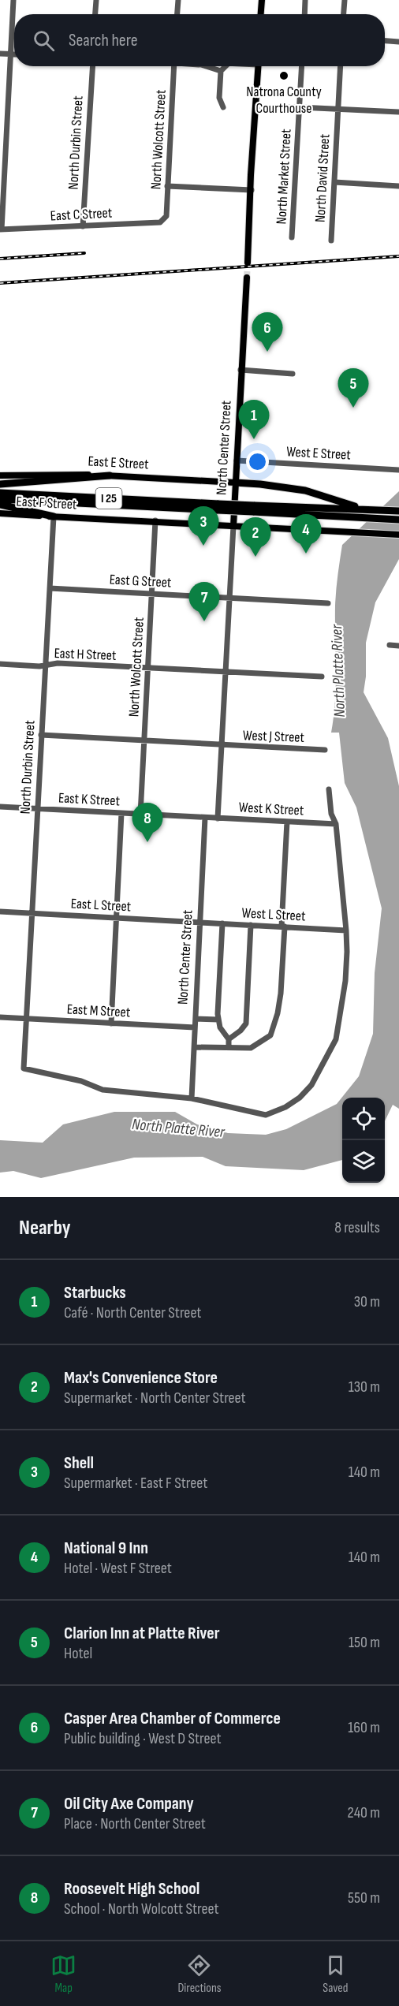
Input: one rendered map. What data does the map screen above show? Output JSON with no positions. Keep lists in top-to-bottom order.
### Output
{
  "streets": {
    "highway": ["I 25"],
    "main road": ["North Center Street", "East E Street", "East F Street"],
    "street": [
      "North Wolcott Street",
      "North Durbin Street",
      "North Market Street",
      "North David Street",
      "East C Street",
      "West E Street",
      "East G Street",
      "East H Street",
      "West J Street",
      "East K Street",
      "West K Street",
      "East L Street",
      "West L Street",
      "East M Street"
    ]
  },
  "crossings": [
    ["North Wolcott Street", "East C Street"],
    ["North Wolcott Street", "East F Street"],
    ["North Wolcott Street", "East G Street"],
    ["North Wolcott Street", "East H Street"],
    ["North Wolcott Street", "West J Street"],
    ["North Wolcott Street", "East K Street"],
    ["North Durbin Street", "East C Street"],
    ["North Durbin Street", "North Center Street"],
    ["North Durbin Street", "East F Street"],
    ["North Durbin Street", "East G Street"],
    ["North Durbin Street", "East H Street"],
    ["North Durbin Street", "West J Street"],
    ["North Durbin Street", "East K Street"],
    ["North Durbin Street", "East L Street"],
    ["North Durbin Street", "East M Street"],
    ["North Center Street", "West E Street"],
    ["North Center Street", "East E Street"],
    ["North Center Street", "East F Street"],
    ["North Center Street", "East G Street"],
    ["North Center Street", "East H Street"],
    ["North Center Street", "West J Street"],
    ["North Center Street", "East K Street"],
    ["North Center Street", "West K Street"],
    ["North Center Street", "East L Street"],
    ["North Center Street", "West L Street"],
    ["North Center Street", "East M Street"],
    ["East K Street", "West K Street"],
    ["East L Street", "West L Street"]
  ],
  "water": ["North Platte River"],
  "places": ["Natrona County Courthouse"],
  "page": {
    "search": "Search here",
    "pins": [
      "6",
      "5",
      "1",
      "3",
      "4",
      "2",
      "7",
      "8"
    ],
    "heading": ["Nearby", "8 results"],
    "list": [
      {
        "mark": "1",
        "name": "Starbucks",
        "note": "Café · North Center Street",
        "value": "30 m"
      },
      {
        "mark": "2",
        "name": "Max's Convenience Store",
        "note": "Supermarket · North Center Street",
        "value": "130 m"
      },
      {
        "mark": "3",
        "name": "Shell",
        "note": "Supermarket · East F Street",
        "value": "140 m"
      },
      {
        "mark": "4",
        "name": "National 9 Inn",
        "note": "Hotel · West F Street",
        "value": "140 m"
      },
      {
        "mark": "5",
        "name": "Clarion Inn at Platte River",
        "note": "Hotel",
        "value": "150 m"
      },
      {
        "mark": "6",
        "name": "Casper Area Chamber of Commerce",
        "note": "Public building · West D Street",
        "value": "160 m"
      },
      {
        "mark": "7",
        "name": "Oil City Axe Company",
        "note": "Place · North Center Street",
        "value": "240 m"
      },
      {
        "mark": "8",
        "name": "Roosevelt High School",
        "note": "School · North Wolcott Street",
        "value": "550 m"
      }
    ],
    "nav": ["Map", "Directions", "Saved"]
  }
}
